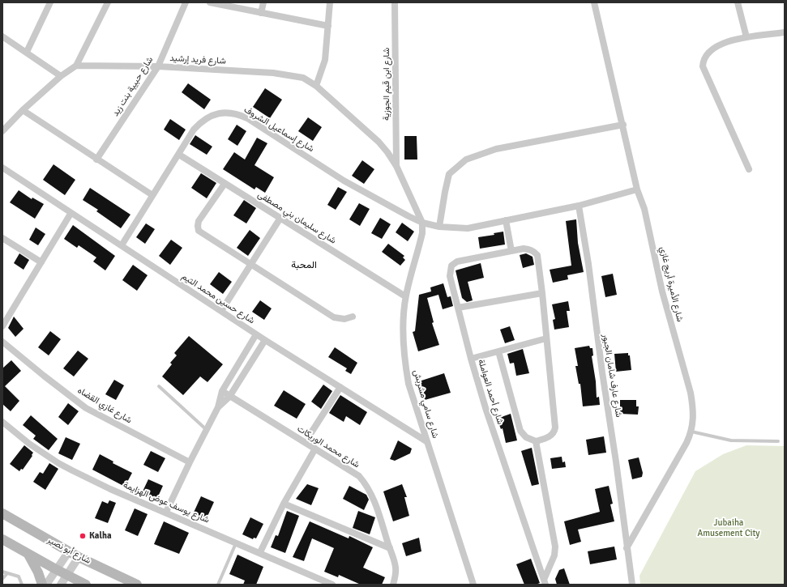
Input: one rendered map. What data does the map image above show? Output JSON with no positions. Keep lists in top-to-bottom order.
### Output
{
  "streets": {
    "main road": ["شارع أبو نصير"],
    "street": [
      "شارع فريد إرشيد",
      "شارع ابن قيم الجوزية",
      "شارع حبيبة بنت زيد",
      "شارع إسماعيل الشروف",
      "شارع سليمان بني مصطفى",
      "شارع الأميرة أريج غازي",
      "شارع حسين محمد التيم",
      "شارع عارف شامان الجبور",
      "شارع أحمد العواملة",
      "شارع سامي مشربش",
      "شارع غازي القضاه",
      "شارع محمد الوريكات",
      "شارع يوسف عوض الهزايمة"
    ]
  },
  "crossings": [
    ["شارع فريد إرشيد", "شارع ابن قيم الجوزية"],
    ["شارع فريد إرشيد", "شارع حبيبة بنت زيد"],
    ["شارع إسماعيل الشروف", "شارع سليمان بني مصطفى"],
    ["شارع إسماعيل الشروف", "شارع حسين محمد التيم"],
    ["شارع إسماعيل الشروف", "شارع سامي مشربش"],
    ["شارع سليمان بني مصطفى", "شارع سامي مشربش"],
    ["شارع الأميرة أريج غازي", "شارع عارف شامان الجبور"],
    ["شارع حسين محمد التيم", "شارع سامي مشربش"]
  ],
  "districts": ["المحبة"],
  "parks": ["Jubaiha Amusement City"],
  "places": ["Kalha"]
}
